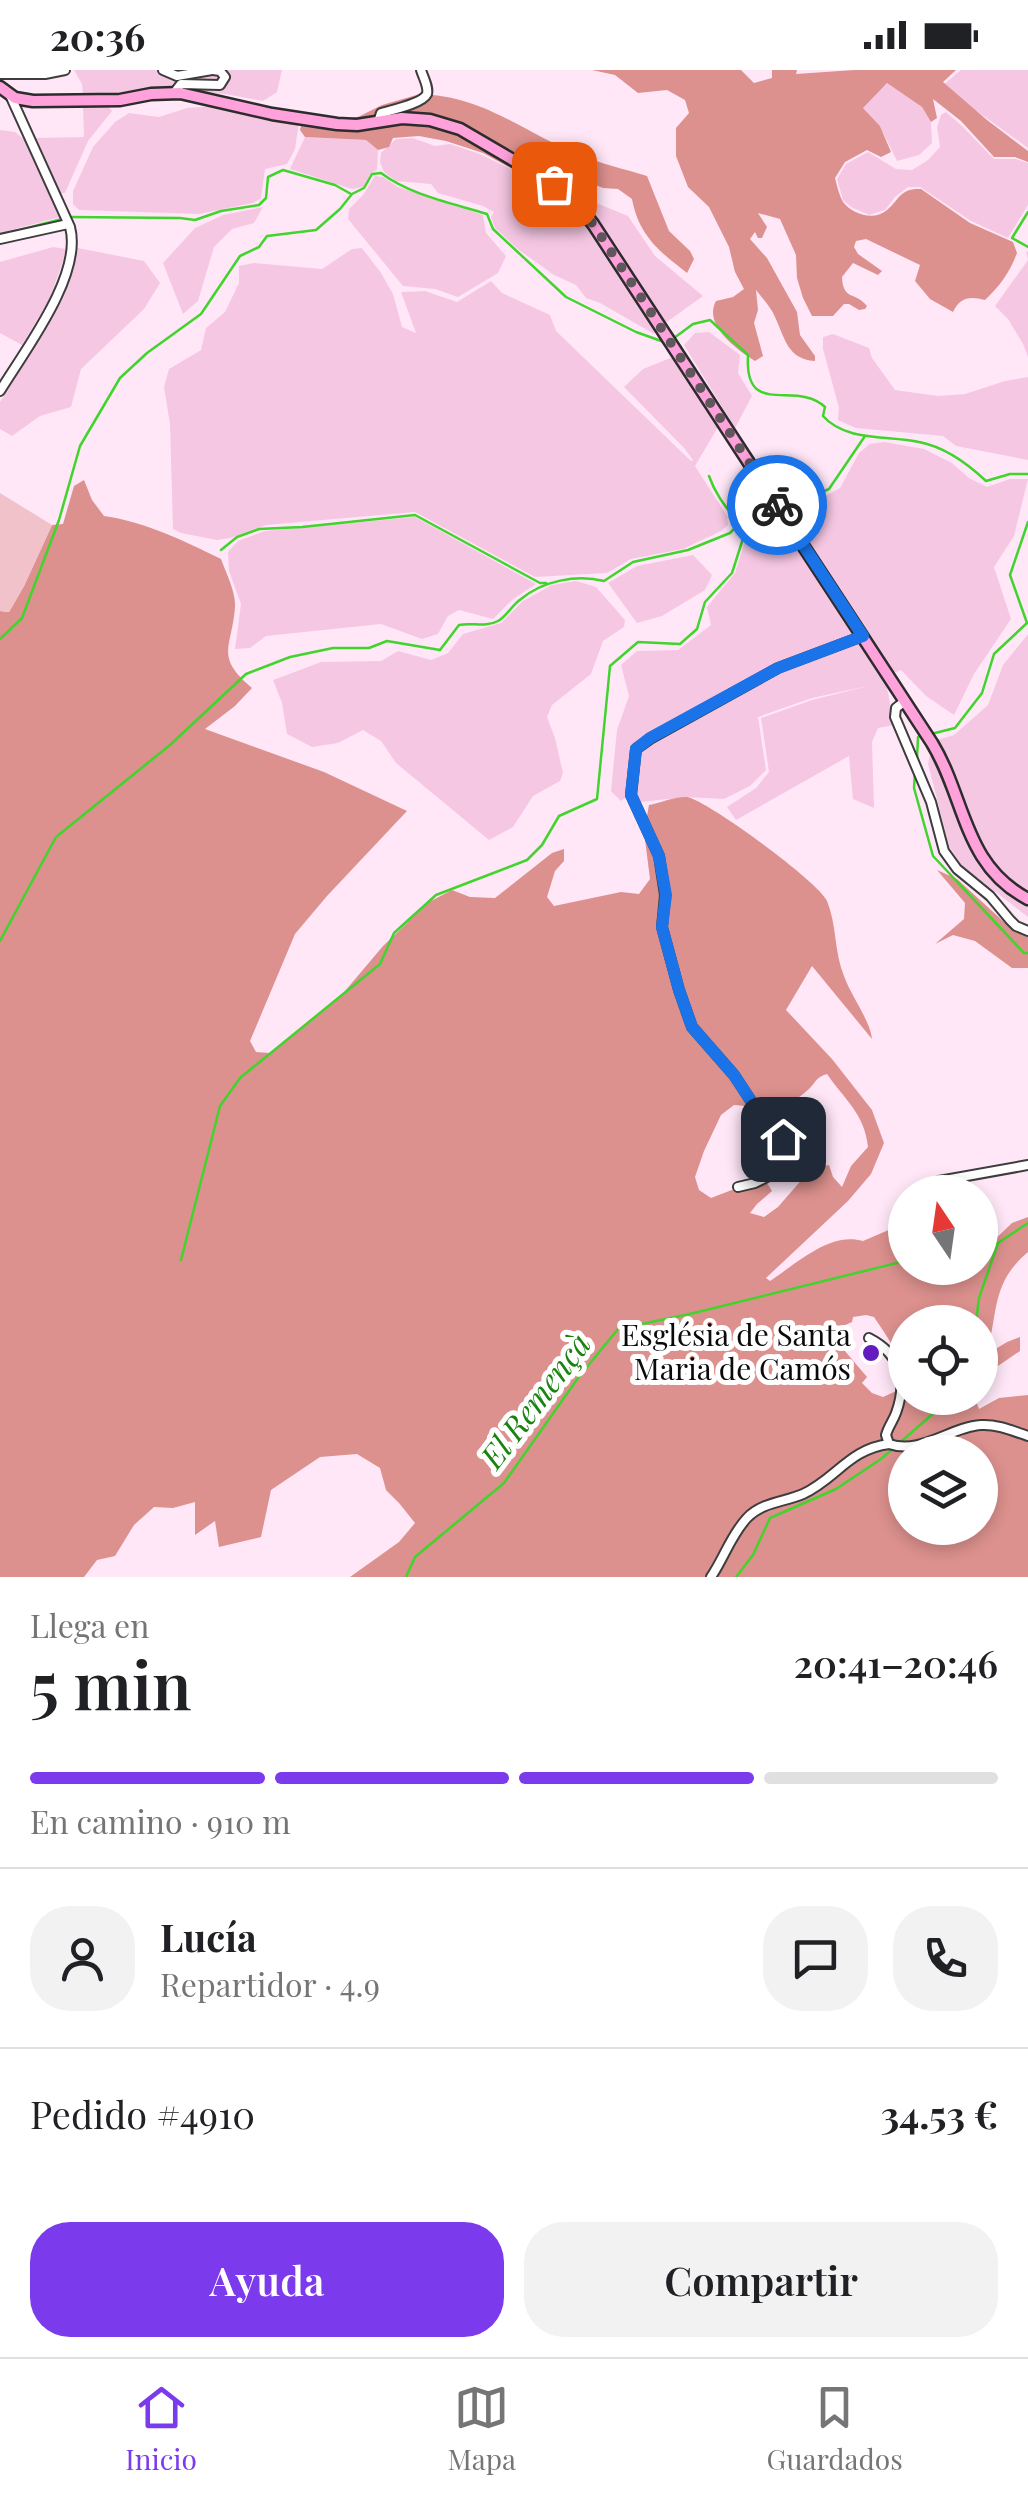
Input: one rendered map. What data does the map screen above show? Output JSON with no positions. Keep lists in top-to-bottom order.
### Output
{
  "water": ["El Remençà"],
  "places": ["Església de Santa Maria de Camós"],
  "north": "top",
  "page": {
    "status": "20:36",
    "heading": ["5 min", "Llega en", "20:41–20:46"],
    "panel": [
      "Lucía",
      "Repartidor · 4.9",
      "Pedido #4910",
      "34.53 €"
    ],
    "bar": "En camino · 910 m",
    "buttons": ["Ayuda", "Compartir"],
    "tabs": ["Inicio", "Mapa", "Guardados"]
  }
}
